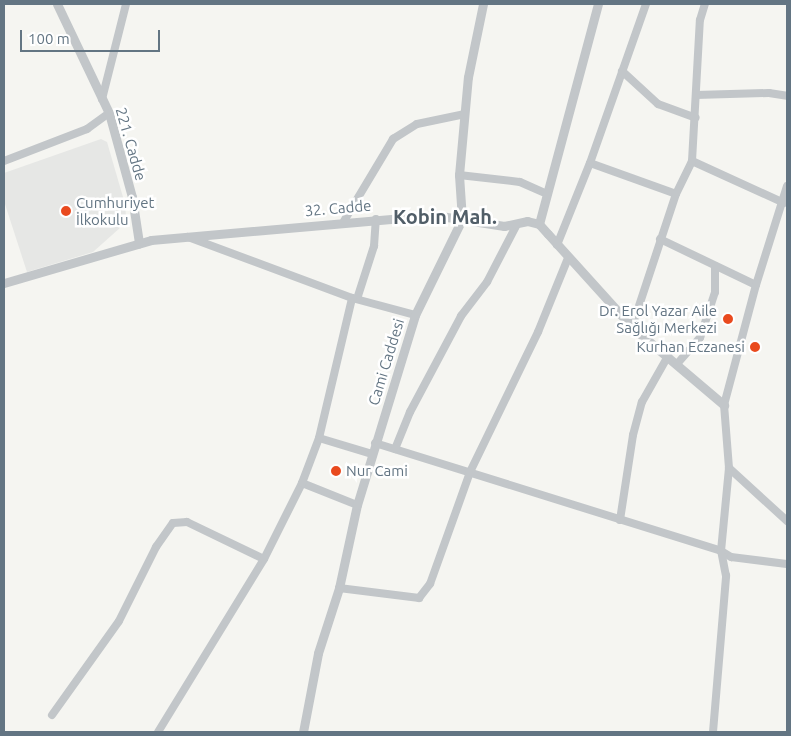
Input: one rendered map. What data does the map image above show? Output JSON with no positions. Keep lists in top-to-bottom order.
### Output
{
  "streets": {
    "street": ["221. Cadde", "32. Cadde", "Cami Caddesi"]
  },
  "crossings": [
    ["221. Cadde", "32. Cadde"],
    ["32. Cadde", "Cami Caddesi"]
  ],
  "districts": ["Kobin Mah."],
  "places": [
    "Cumhuriyet İlkokulu",
    "Dr. Erol Yazar Aile Sağlığı Merkezi",
    "Kurhan Eczanesi",
    "Nur Cami"
  ],
  "scale_bar": "100 m"
}
